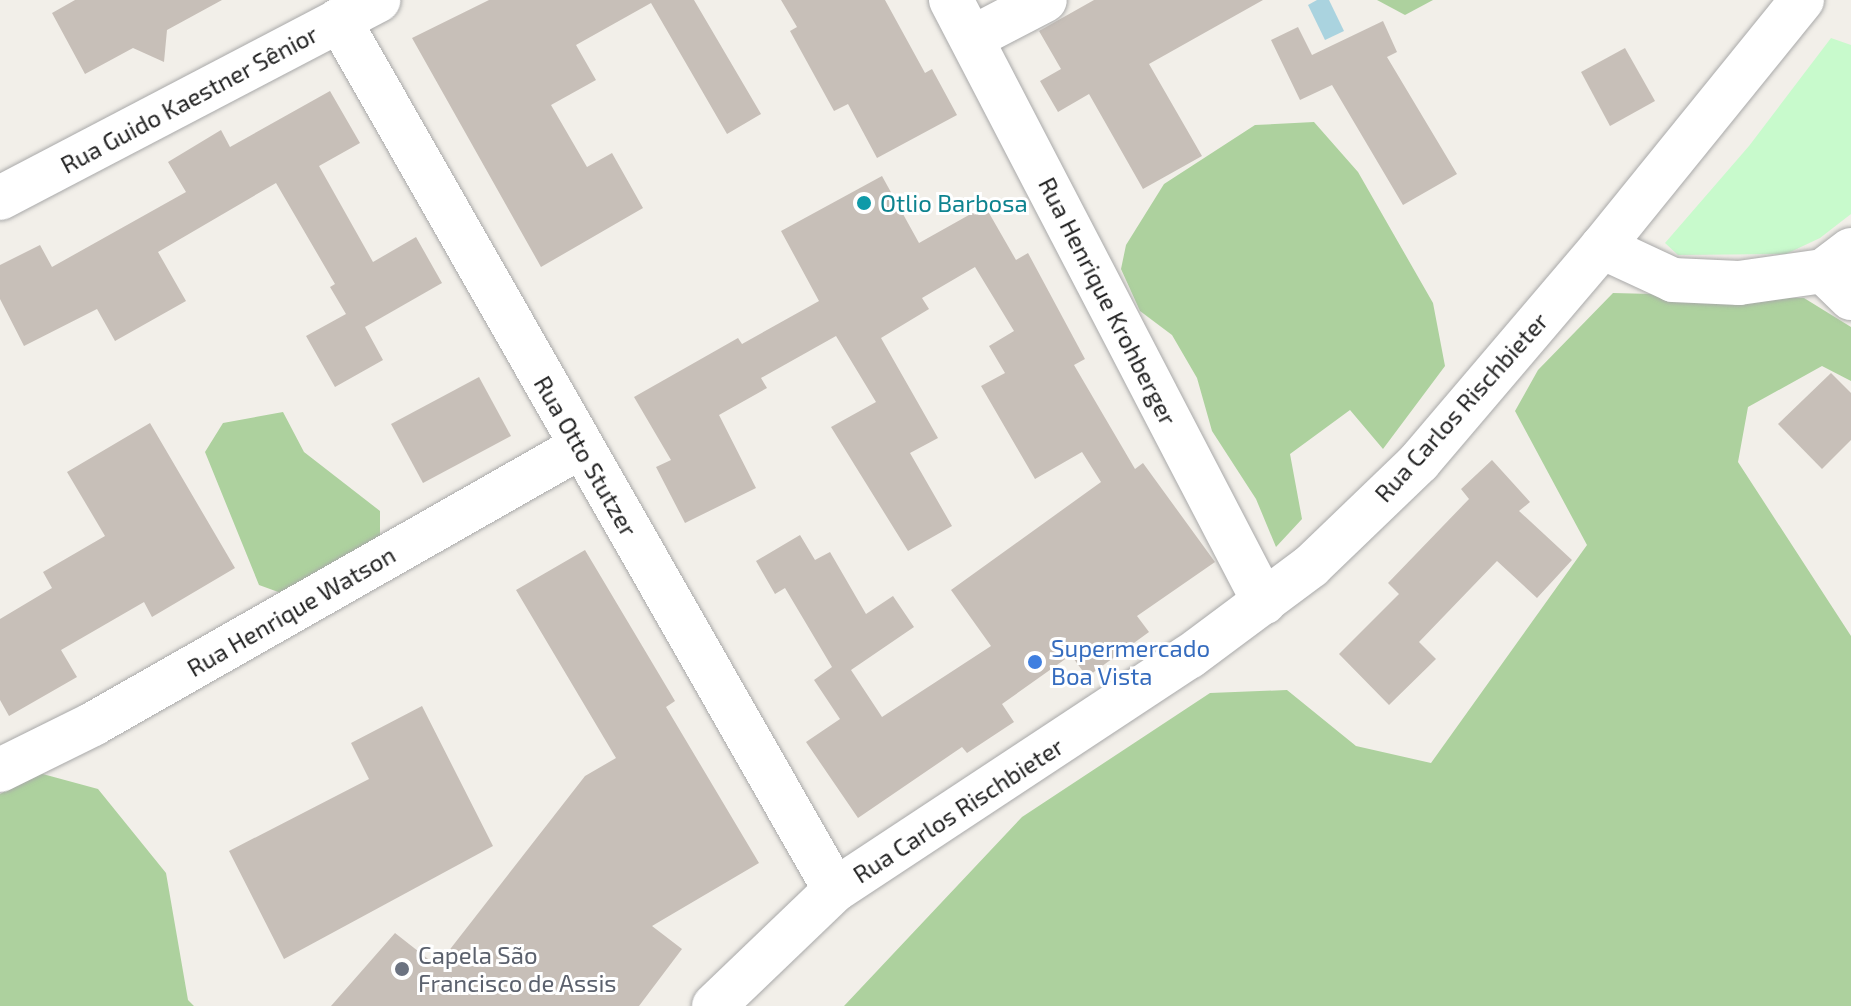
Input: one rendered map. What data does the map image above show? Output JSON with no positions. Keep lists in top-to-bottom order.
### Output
{
  "streets": {
    "street": [
      "Rua Guido Kaestner Sênior",
      "Rua Henrique Krohberger",
      "Rua Carlos Rischbieter",
      "Rua Otto Stutzer",
      "Rua Henrique Watson"
    ]
  },
  "crossings": [
    ["Rua Guido Kaestner Sênior", "Rua Otto Stutzer"],
    ["Rua Henrique Krohberger", "Rua Carlos Rischbieter"],
    ["Rua Carlos Rischbieter", "Rua Otto Stutzer"],
    ["Rua Otto Stutzer", "Rua Henrique Watson"]
  ],
  "places": ["Otlio Barbosa", "Supermercado Boa Vista", "Capela São Francisco de Assis"]
}
